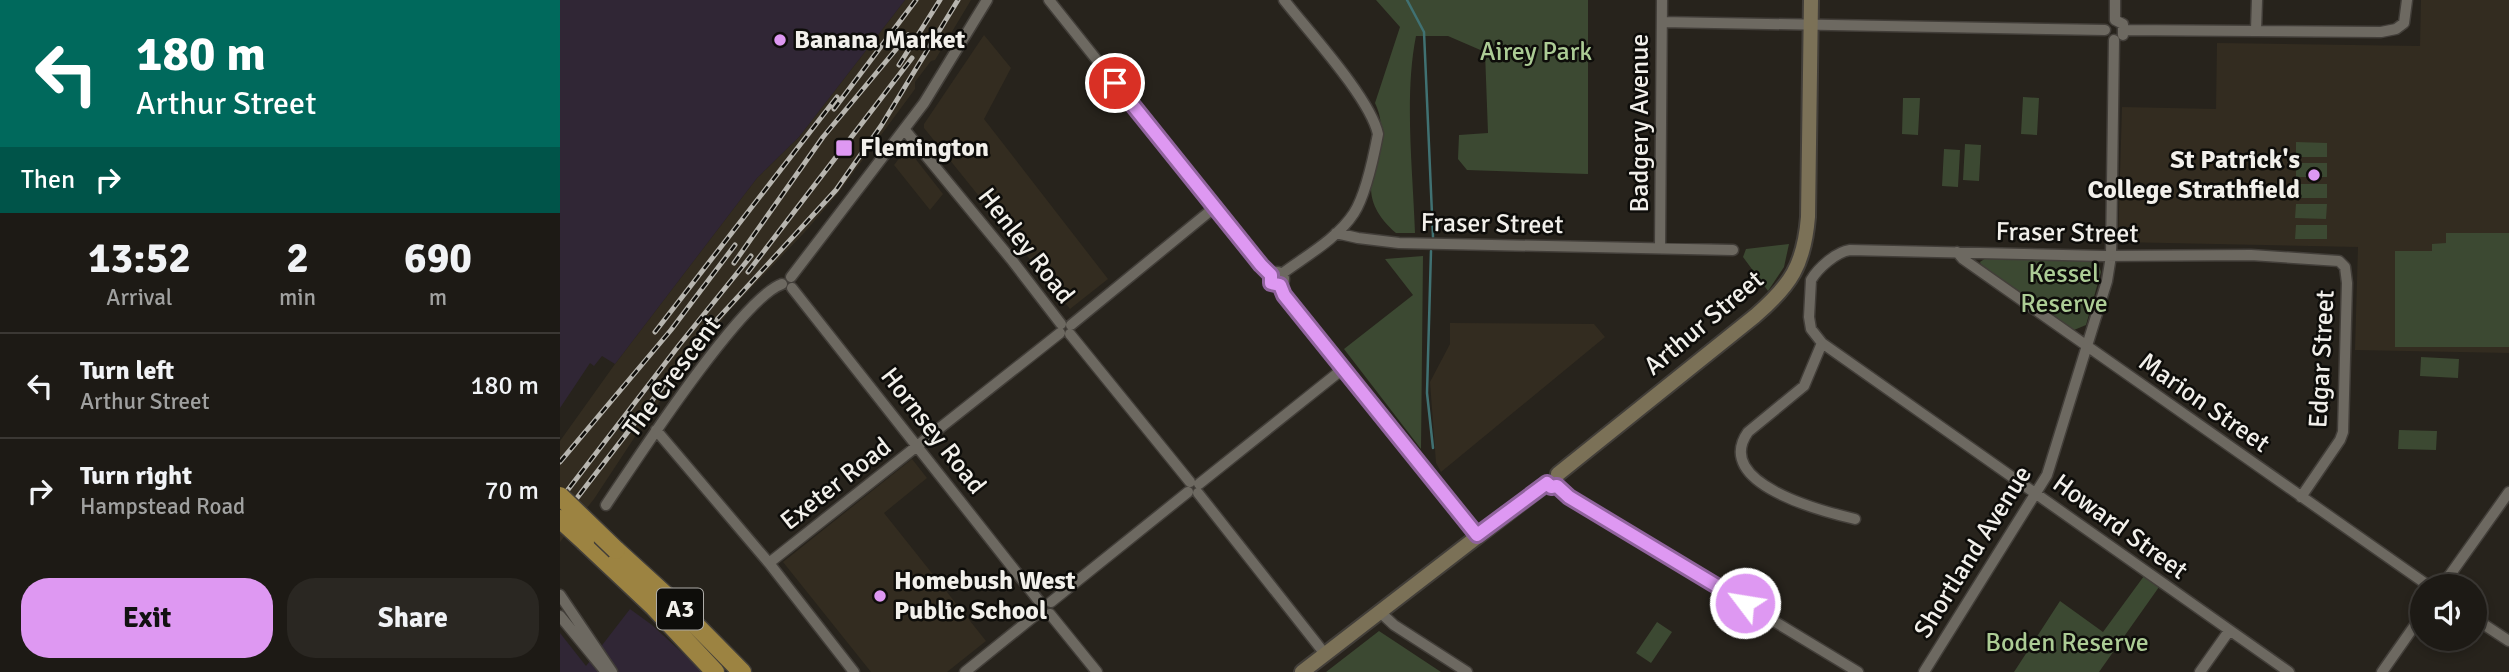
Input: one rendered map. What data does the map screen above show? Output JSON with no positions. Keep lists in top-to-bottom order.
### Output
{
  "streets": {
    "highway": ["A3"],
    "main road": ["Arthur Street"],
    "street": [
      "Badgery Avenue",
      "Fraser Street",
      "Henley Road",
      "Edgar Street",
      "The Crescent",
      "Marion Street",
      "Hornsey Road",
      "Exeter Road",
      "Howard Street",
      "Shortland Avenue"
    ]
  },
  "crossings": [
    ["Badgery Avenue", "Fraser Street"],
    ["Fraser Street", "Edgar Street"],
    ["Fraser Street", "Marion Street"],
    ["Fraser Street", "Howard Street"],
    ["Fraser Street", "Shortland Avenue"],
    ["Henley Road", "Arthur Street"],
    ["Henley Road", "The Crescent"],
    ["Henley Road", "Exeter Road"],
    ["Edgar Street", "Marion Street"],
    ["The Crescent", "Hornsey Road"],
    ["Marion Street", "Shortland Avenue"],
    ["Hornsey Road", "Exeter Road"],
    ["Howard Street", "Shortland Avenue"]
  ],
  "parks": ["Airey Park", "Kessel Reserve", "Boden Reserve"],
  "places": {
    "other": ["Banana Market", "St Patrick's College Strathfield", "Homebush West Public School"],
    "transit": ["Flemington"]
  },
  "page": {
    "turn": ["180 m", "Arthur Street"],
    "then": "Then",
    "eta": [
      "13:52",
      "Arrival",
      "2",
      "min",
      "690",
      "m"
    ],
    "list": [
      {
        "name": "Turn left",
        "note": "Arthur Street",
        "value": "180 m"
      },
      {
        "name": "Turn right",
        "note": "Hampstead Road",
        "value": "70 m"
      }
    ],
    "buttons": ["Exit", "Share"]
  }
}
